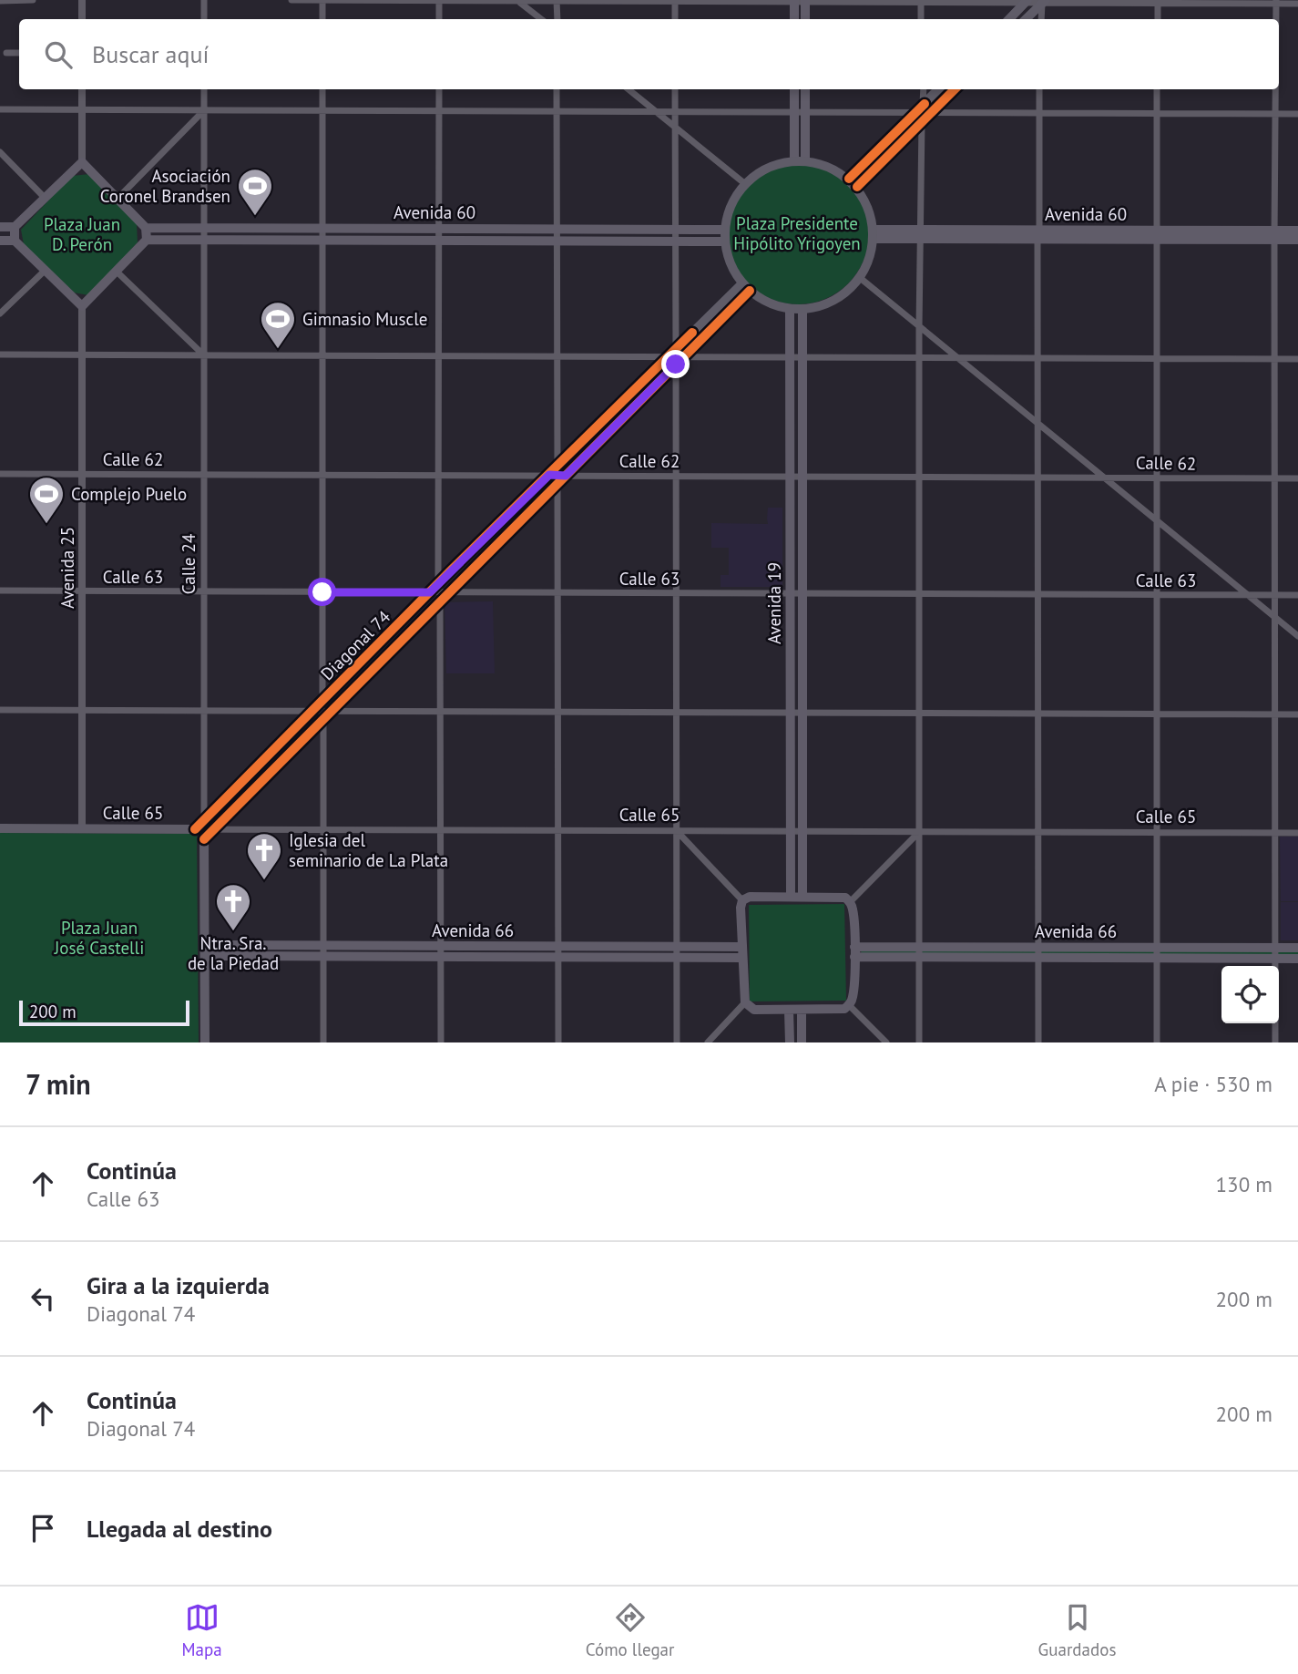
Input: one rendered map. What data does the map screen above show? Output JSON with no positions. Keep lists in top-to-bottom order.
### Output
{
  "streets": {
    "main road": [
      "Avenida 60",
      "Calle 24",
      "Avenida 19",
      "Diagonal 74",
      "Calle 65",
      "Avenida 66"
    ],
    "street": ["Calle 62", "Avenida 25", "Calle 63"]
  },
  "crossings": [
    ["Avenida 60", "Calle 24"],
    ["Avenida 60", "Avenida 19"],
    ["Avenida 60", "Diagonal 74"],
    ["Calle 62", "Calle 24"],
    ["Calle 62", "Avenida 25"],
    ["Calle 62", "Avenida 19"],
    ["Calle 62", "Diagonal 74"],
    ["Calle 24", "Calle 63"],
    ["Calle 24", "Diagonal 74"],
    ["Calle 24", "Calle 65"],
    ["Calle 24", "Avenida 66"],
    ["Avenida 25", "Calle 63"],
    ["Avenida 25", "Calle 65"],
    ["Calle 63", "Avenida 19"],
    ["Calle 63", "Diagonal 74"],
    ["Avenida 19", "Diagonal 74"],
    ["Avenida 19", "Calle 65"],
    ["Avenida 19", "Avenida 66"],
    ["Diagonal 74", "Calle 65"]
  ],
  "parks": ["Plaza Presidente Hipólito Yrigoyen", "Plaza Juan D. Perón", "Plaza Juan José Castelli"],
  "places": {
    "sports": ["Asociación Coronel Brandsen", "Gimnasio Muscle", "Complejo Puelo"],
    "church": ["Iglesia del seminario de La Plata", "Ntra. Sra. de la Piedad"]
  },
  "scale_bar": "200 m",
  "page": {
    "search": "Buscar aquí",
    "scale": "200 m",
    "heading": ["7 min", "A pie · 530 m"],
    "list": [
      ["Continúa", "Calle 63", "130 m"],
      ["Gira a la izquierda", "Diagonal 74", "200 m"],
      ["Continúa", "Diagonal 74", "200 m"],
      "Llegada al destino"
    ],
    "nav": ["Mapa", "Cómo llegar", "Guardados"]
  }
}
